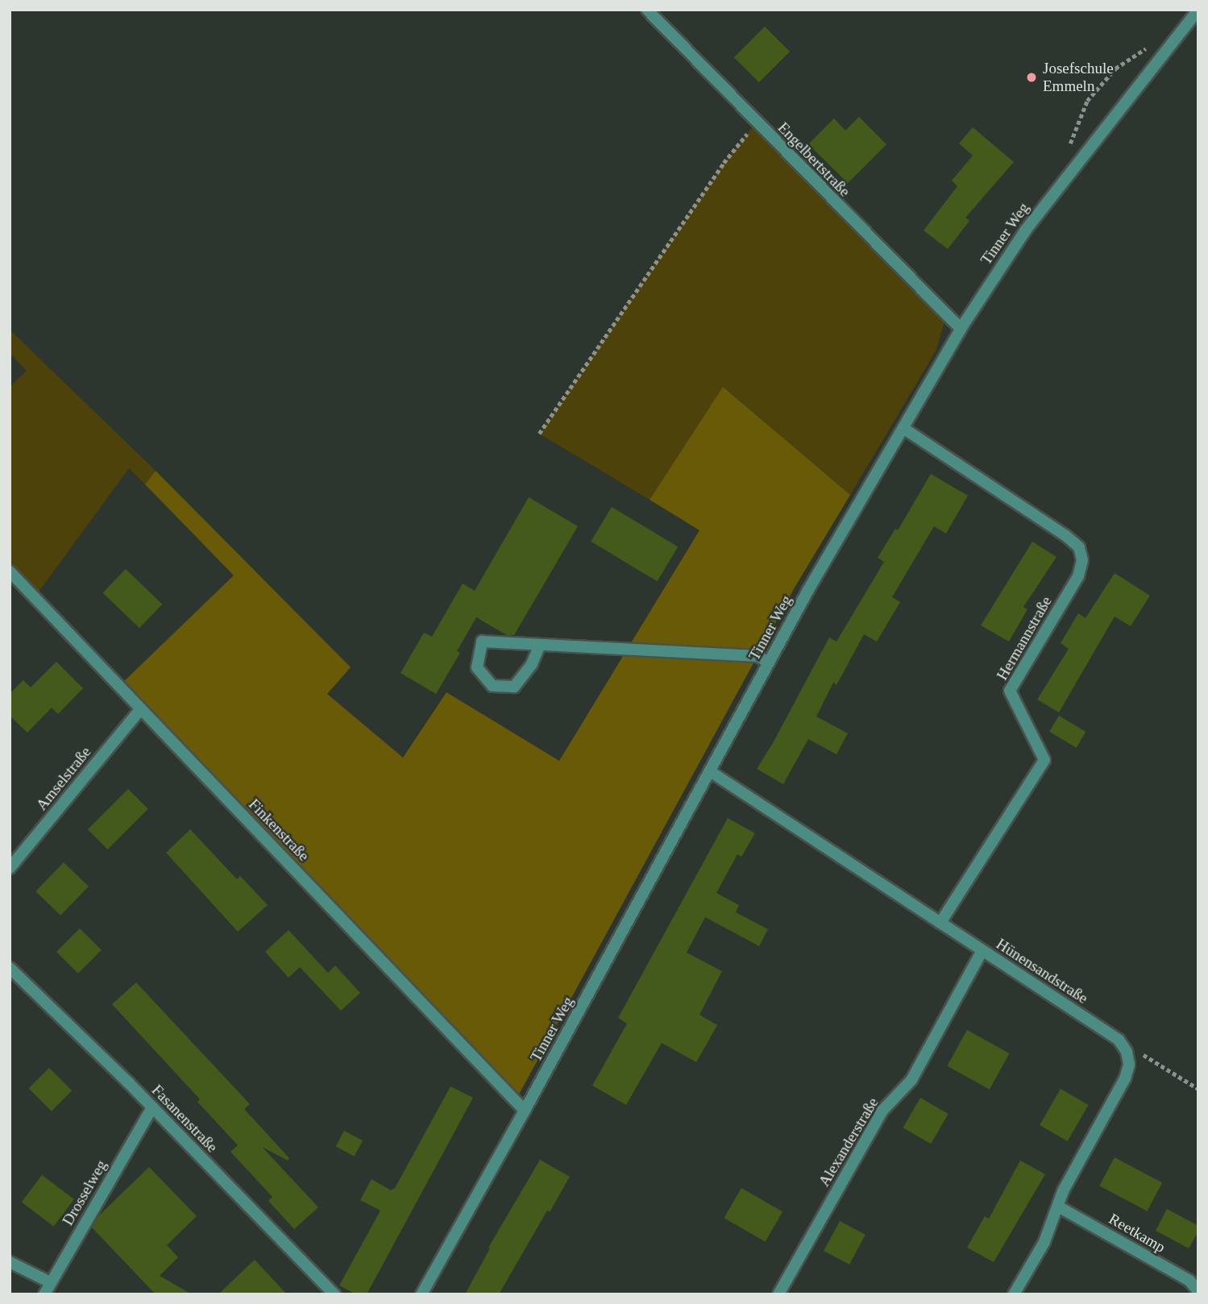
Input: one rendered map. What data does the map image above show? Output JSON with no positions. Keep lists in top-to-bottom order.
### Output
{
  "streets": {
    "street": [
      "Engelbertstraße",
      "Tinner Weg",
      "Hermannstraße",
      "Amselstraße",
      "Finkenstraße",
      "Hünensandstraße",
      "Fasanenstraße",
      "Alexanderstraße",
      "Drosselweg",
      "Reetkamp"
    ]
  },
  "crossings": [
    ["Engelbertstraße", "Tinner Weg"],
    ["Tinner Weg", "Hermannstraße"],
    ["Tinner Weg", "Finkenstraße"],
    ["Tinner Weg", "Hünensandstraße"],
    ["Hermannstraße", "Hünensandstraße"],
    ["Amselstraße", "Finkenstraße"],
    ["Hünensandstraße", "Alexanderstraße"],
    ["Fasanenstraße", "Drosselweg"]
  ],
  "places": ["Josefschule Emmeln"]
}
